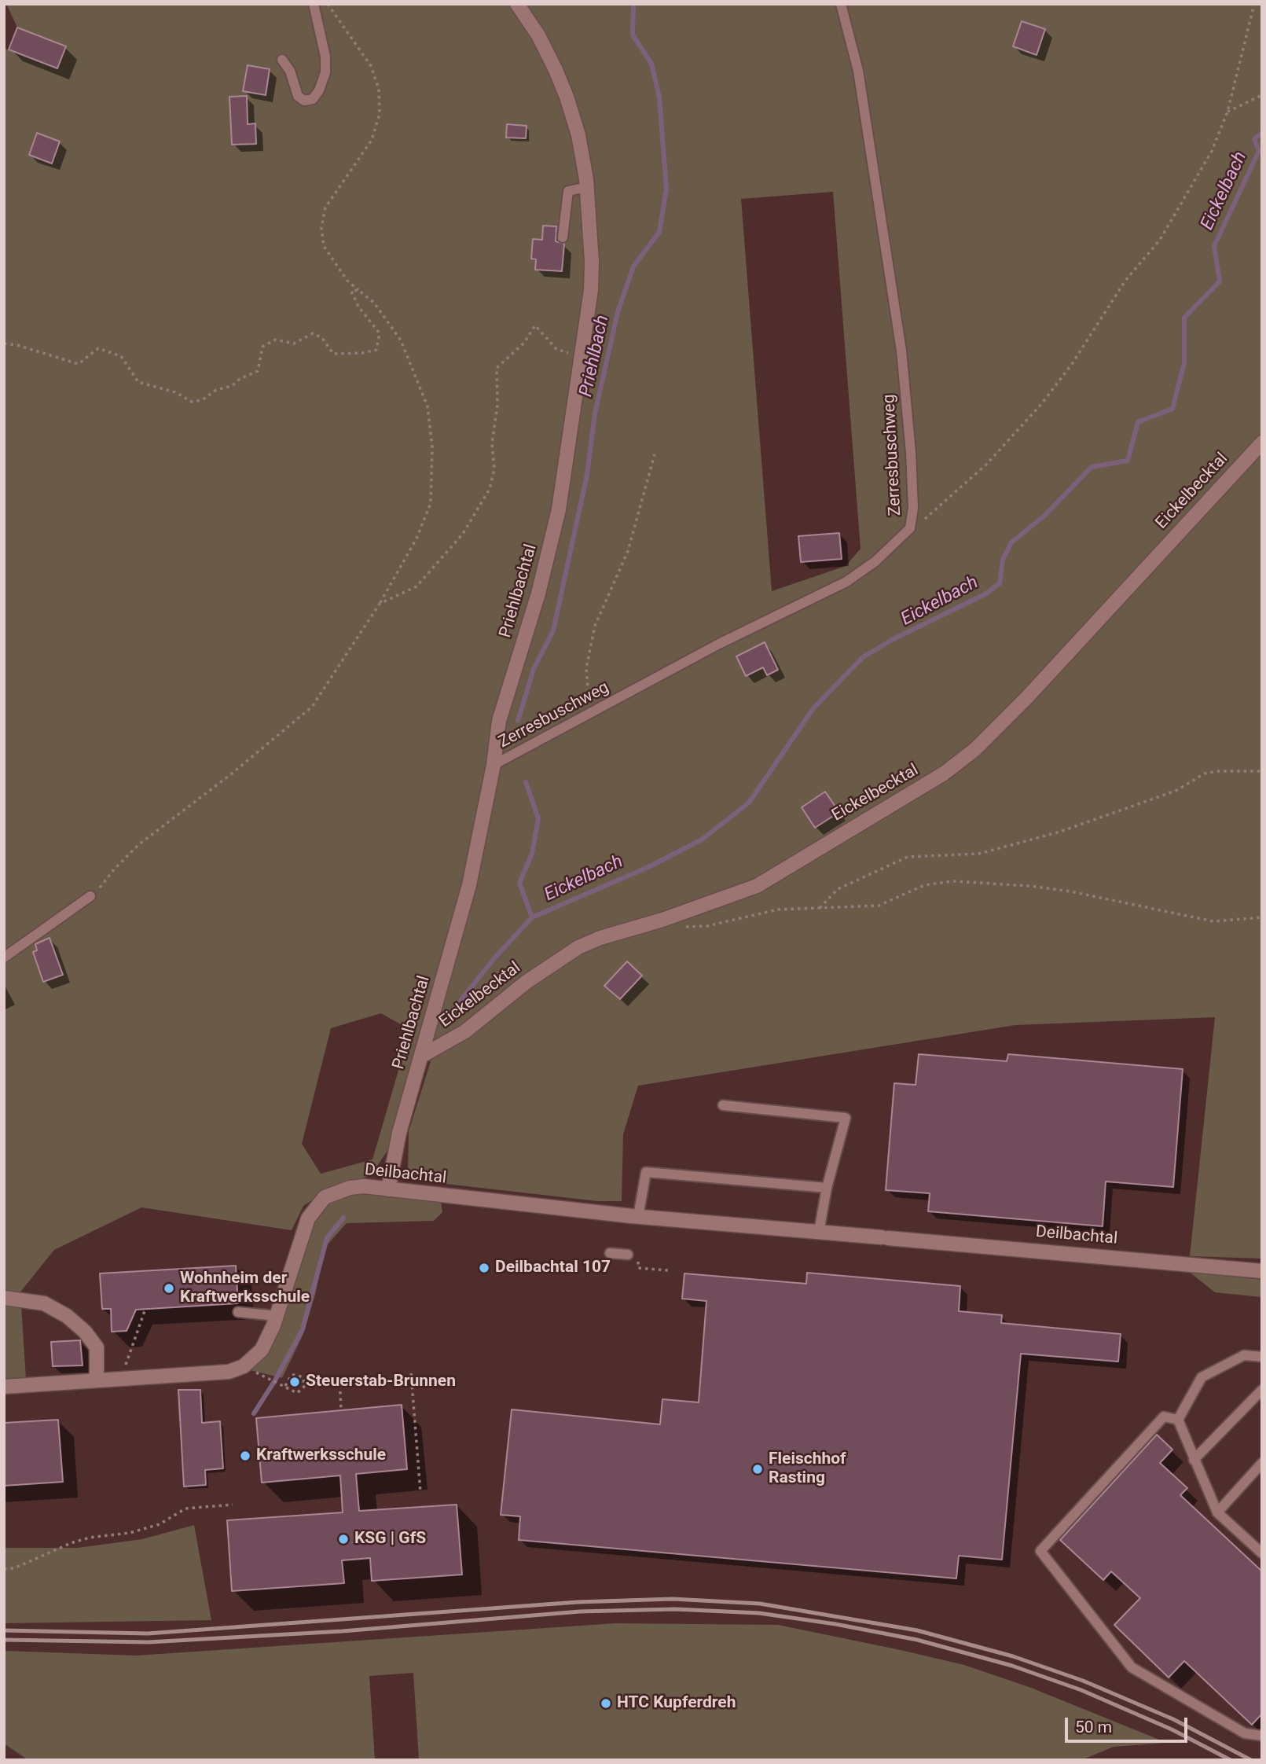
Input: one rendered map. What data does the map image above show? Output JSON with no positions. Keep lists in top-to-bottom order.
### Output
{
  "streets": {
    "street": ["Eickelbecktal", "Priehlbachtal", "Deilbachtal"],
    "lane": ["Zerresbuschweg"]
  },
  "crossings": [
    ["Zerresbuschweg", "Priehlbachtal"],
    ["Eickelbecktal", "Priehlbachtal"],
    ["Priehlbachtal", "Deilbachtal"]
  ],
  "water": ["Eickelbach", "Priehlbach"],
  "places": [
    "Deilbachtal 107",
    "Wohnheim der Kraftwerksschule",
    "Steuerstab-Brunnen",
    "Kraftwerksschule",
    "Fleischhof Rasting",
    "KSG | GfS",
    "HTC Kupferdreh"
  ],
  "scale_bar": "50 m"
}
